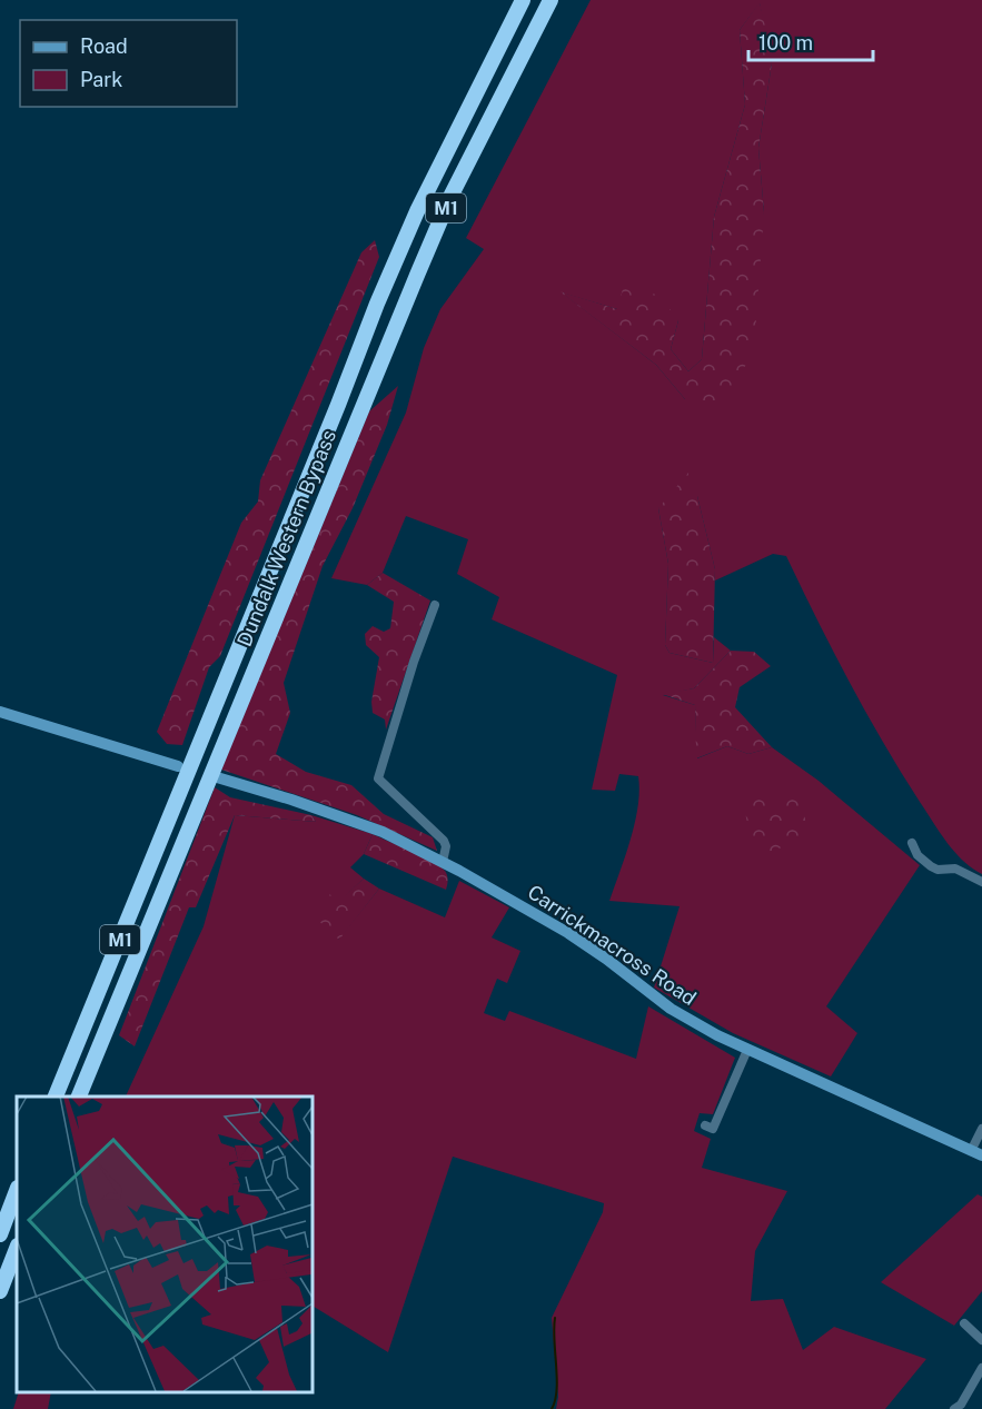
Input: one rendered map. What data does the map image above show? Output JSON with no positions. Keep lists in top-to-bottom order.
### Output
{
  "streets": {
    "highway": ["M1", "Dundalk Western Bypass"],
    "main road": ["Carrickmacross Road"]
  },
  "crossings": [
    ["Dundalk Western Bypass", "Carrickmacross Road"]
  ],
  "legend": ["Road", "Park"],
  "scale_bar": "100 m"
}
